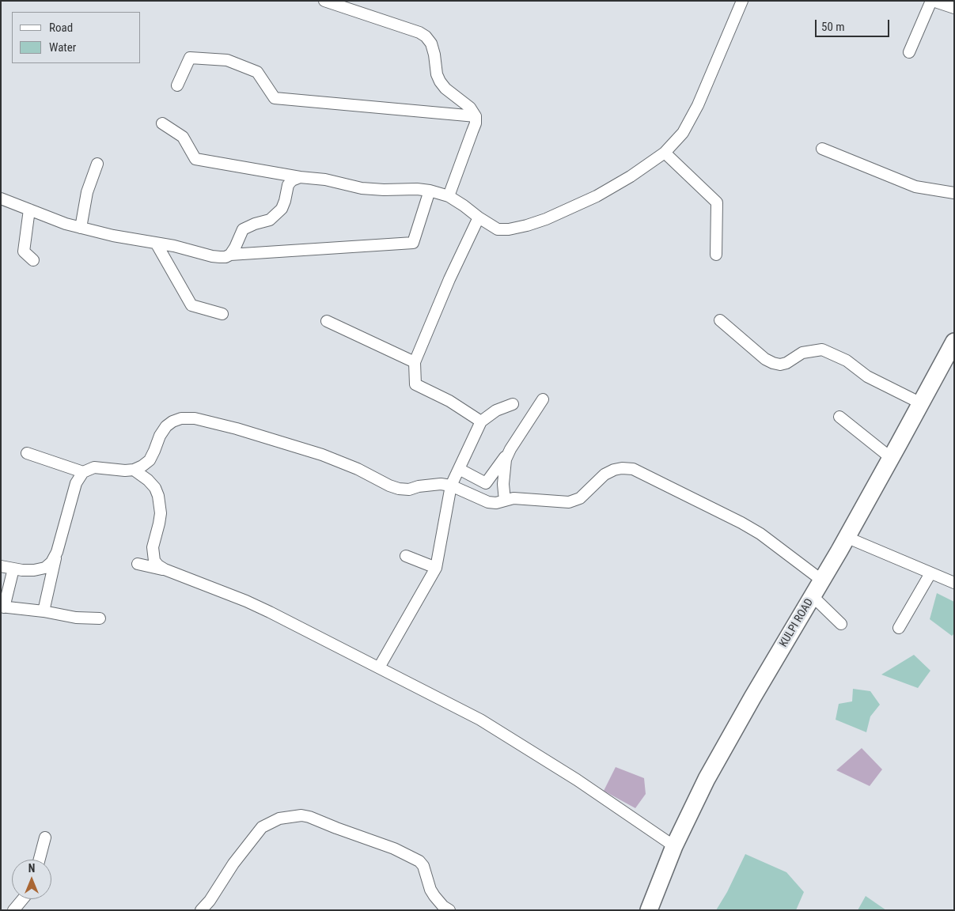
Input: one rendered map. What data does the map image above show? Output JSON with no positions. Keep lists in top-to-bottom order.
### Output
{
  "streets": {
    "main road": ["KULPI ROAD"]
  },
  "legend": ["Road", "Water"],
  "scale_bar": "50 m",
  "north": "top"
}
